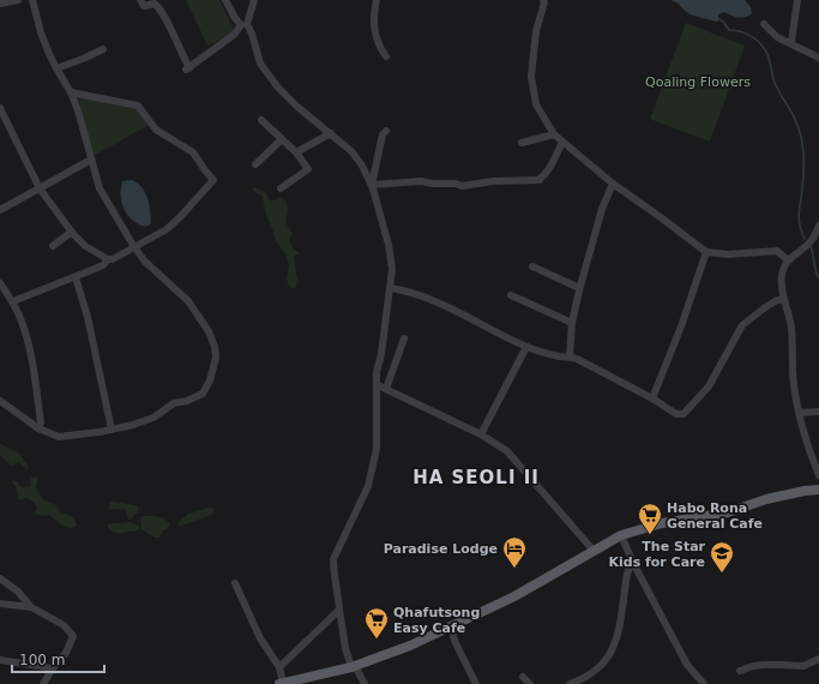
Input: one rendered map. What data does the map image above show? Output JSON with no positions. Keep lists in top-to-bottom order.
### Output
{
  "districts": ["HA SEOLI II"],
  "parks": ["Qoaling Flowers"],
  "places": {
    "supermarket": ["Habo Rona General Cafe", "Qhafutsong Easy Cafe"],
    "hotel": ["Paradise Lodge"],
    "school or university": ["The Star Kids for Care"]
  },
  "scale_bar": "100 m"
}
